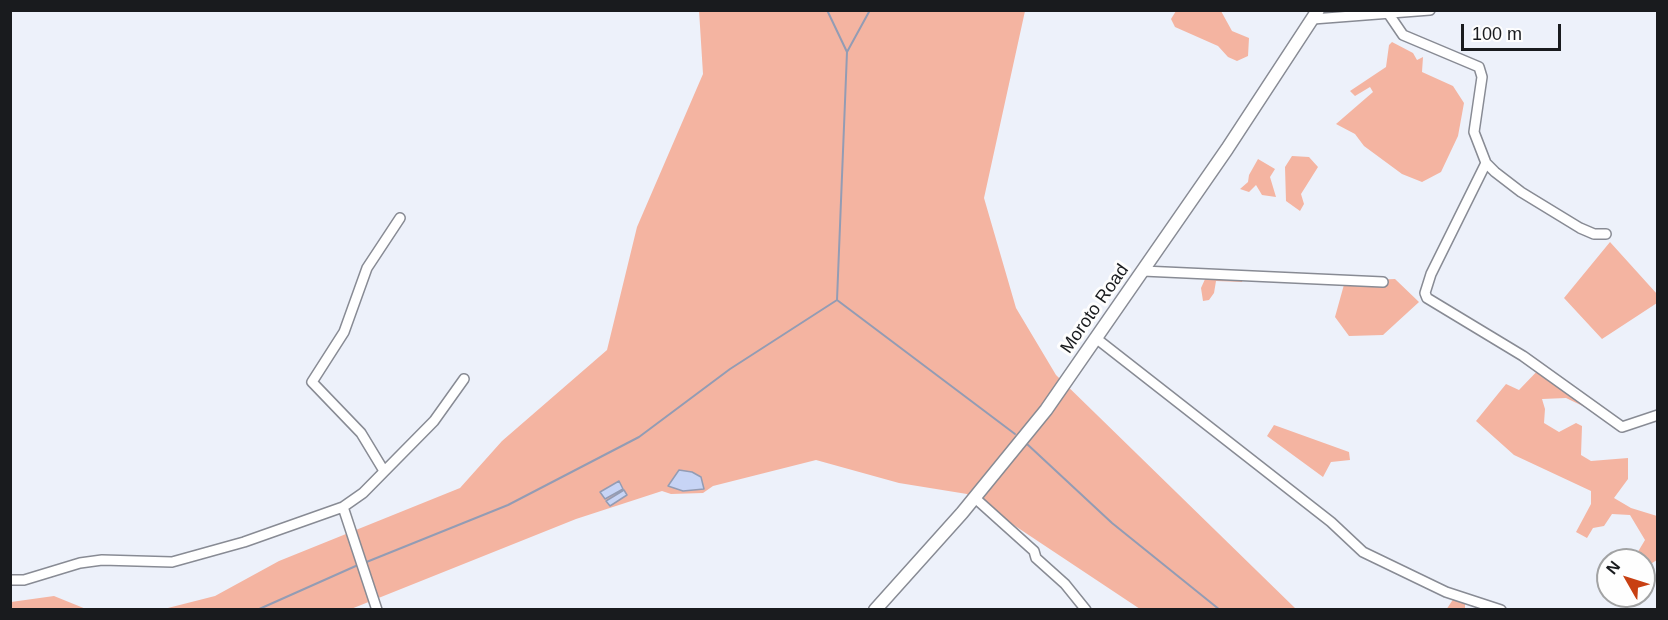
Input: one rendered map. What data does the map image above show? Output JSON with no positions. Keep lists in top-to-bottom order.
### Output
{
  "streets": {
    "main road": ["Moroto Road"]
  },
  "scale_bar": "100 m",
  "north": "top left"
}
